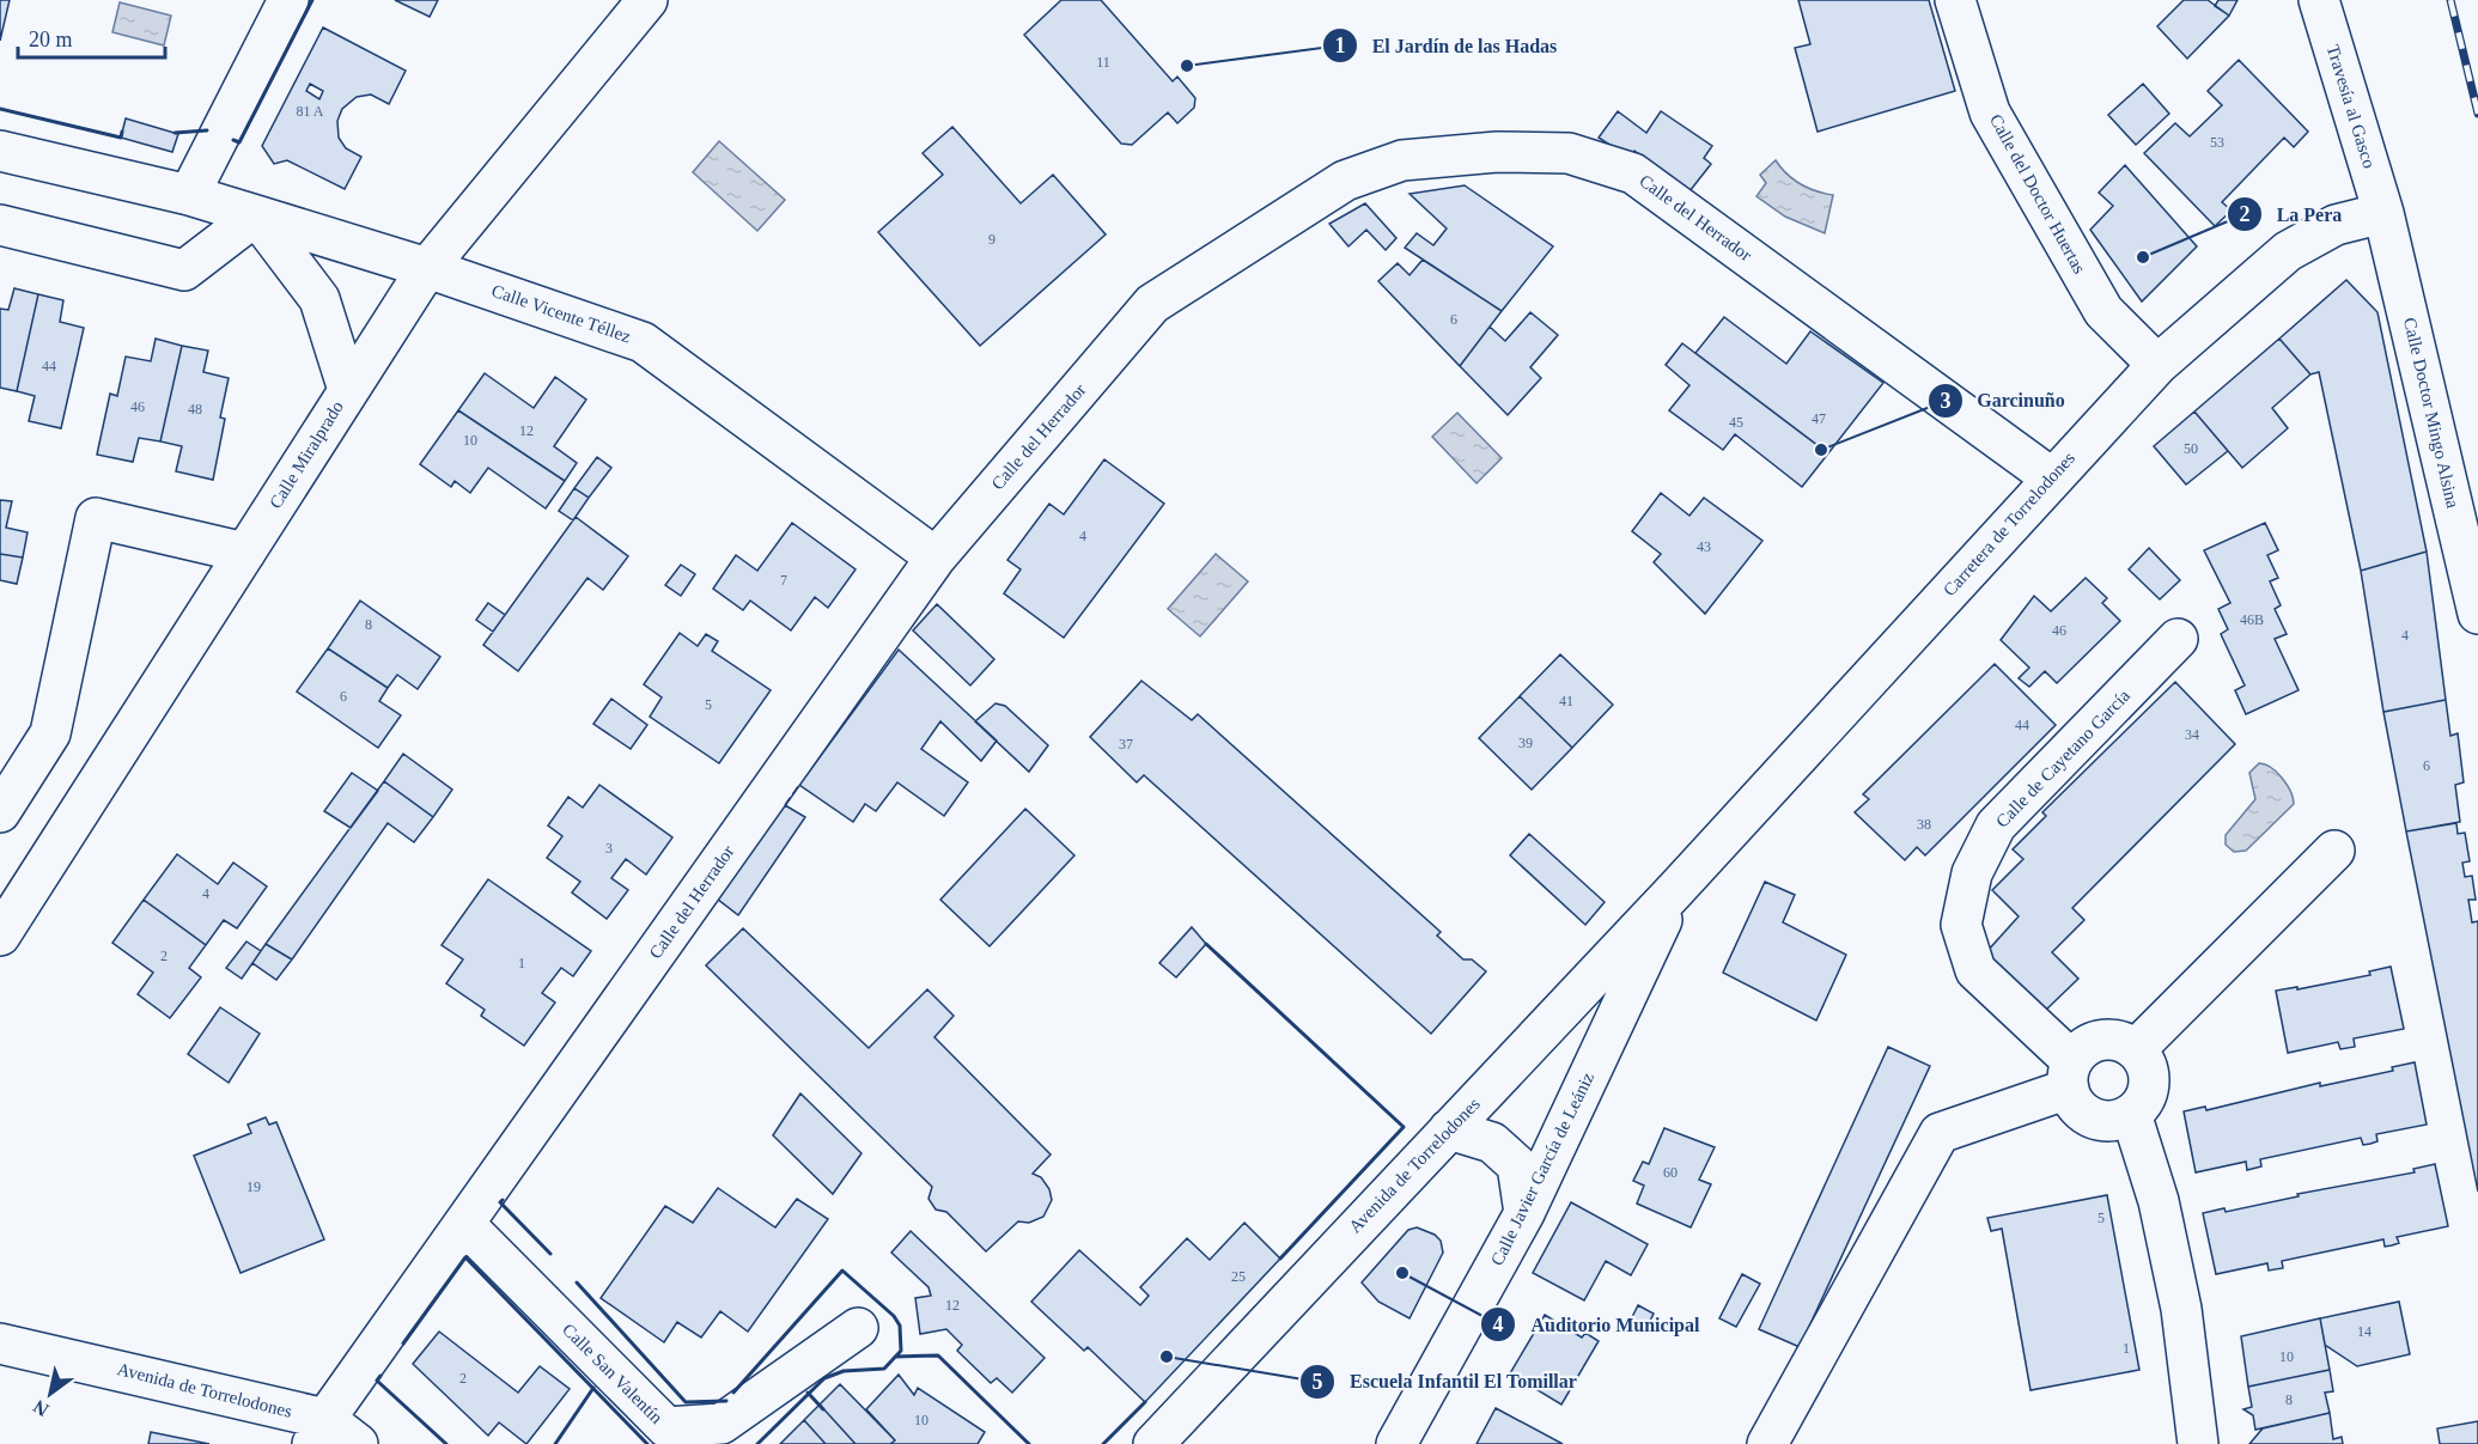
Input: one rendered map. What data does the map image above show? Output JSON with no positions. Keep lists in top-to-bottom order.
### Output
{
  "streets": {
    "street": [
      "Travesía al Gasco",
      "Calle del Doctor Huertas",
      "Calle del Herrador",
      "Calle Vicente Téllez",
      "Calle Doctor Mingo Alsina",
      "Calle Miralprado",
      "Carretera de Torrelodones",
      "Calle de Cayetano García",
      "Avenida de Torrelodones",
      "Calle Javier García de Leániz",
      "Calle San Valentín"
    ]
  },
  "crossings": [
    ["Travesía al Gasco", "Calle Doctor Mingo Alsina"],
    ["Travesía al Gasco", "Carretera de Torrelodones"],
    ["Calle del Doctor Huertas", "Carretera de Torrelodones"],
    ["Calle del Herrador", "Calle Vicente Téllez"],
    ["Calle del Herrador", "Carretera de Torrelodones"],
    ["Calle del Herrador", "Avenida de Torrelodones"],
    ["Calle del Herrador", "Calle San Valentín"],
    ["Calle Vicente Téllez", "Calle Miralprado"],
    ["Calle Doctor Mingo Alsina", "Carretera de Torrelodones"],
    ["Carretera de Torrelodones", "Avenida de Torrelodones"],
    ["Carretera de Torrelodones", "Calle Javier García de Leániz"],
    ["Avenida de Torrelodones", "Calle Javier García de Leániz"]
  ],
  "places": [
    "El Jardín de las Hadas",
    "La Pera",
    "Garcinuño",
    "Auditorio Municipal",
    "Escuela Infantil El Tomillar"
  ],
  "house_numbers": [
    "11",
    "81 A",
    "53",
    "9",
    "6",
    "44",
    "46",
    "48",
    "47",
    "45",
    "12",
    "10",
    "50",
    "4",
    "43",
    "7",
    "46B",
    "8",
    "46",
    "4",
    "6",
    "41",
    "5",
    "44",
    "34",
    "39",
    "37",
    "6",
    "38",
    "3",
    "4",
    "2",
    "1",
    "60",
    "19",
    "5",
    "25",
    "12",
    "14",
    "1",
    "10",
    "2",
    "8",
    "10"
  ],
  "scale_bar": "20 m",
  "north": "bottom left"
}
